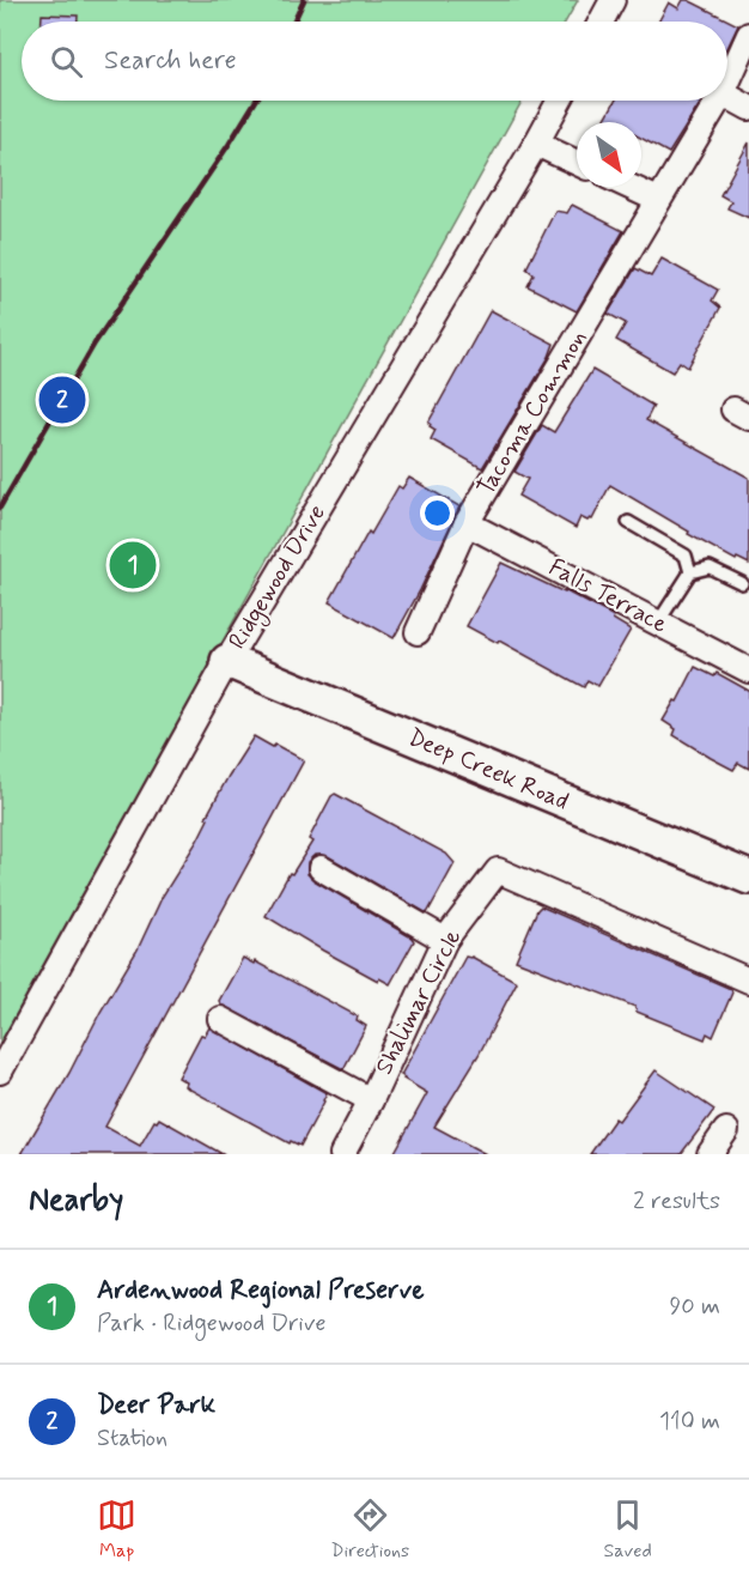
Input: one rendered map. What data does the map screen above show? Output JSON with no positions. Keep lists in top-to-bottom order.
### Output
{
  "streets": {
    "street": [
      "Tacoma Common",
      "Ridgewood Drive",
      "Falls Terrace",
      "Deep Creek Road",
      "Shalimar Circle"
    ]
  },
  "crossings": [
    ["Tacoma Common", "Falls Terrace"],
    ["Ridgewood Drive", "Deep Creek Road"]
  ],
  "north": "bottom right",
  "page": {
    "search": "Search here",
    "pins": ["2", "1"],
    "heading": ["Nearby", "2 results"],
    "list": [
      {
        "mark": "1",
        "name": "Ardenwood Regional Preserve",
        "note": "Park · Ridgewood Drive",
        "value": "90 m"
      },
      {
        "mark": "2",
        "name": "Deer Park",
        "note": "Station",
        "value": "110 m"
      }
    ],
    "nav": ["Map", "Directions", "Saved"]
  }
}
